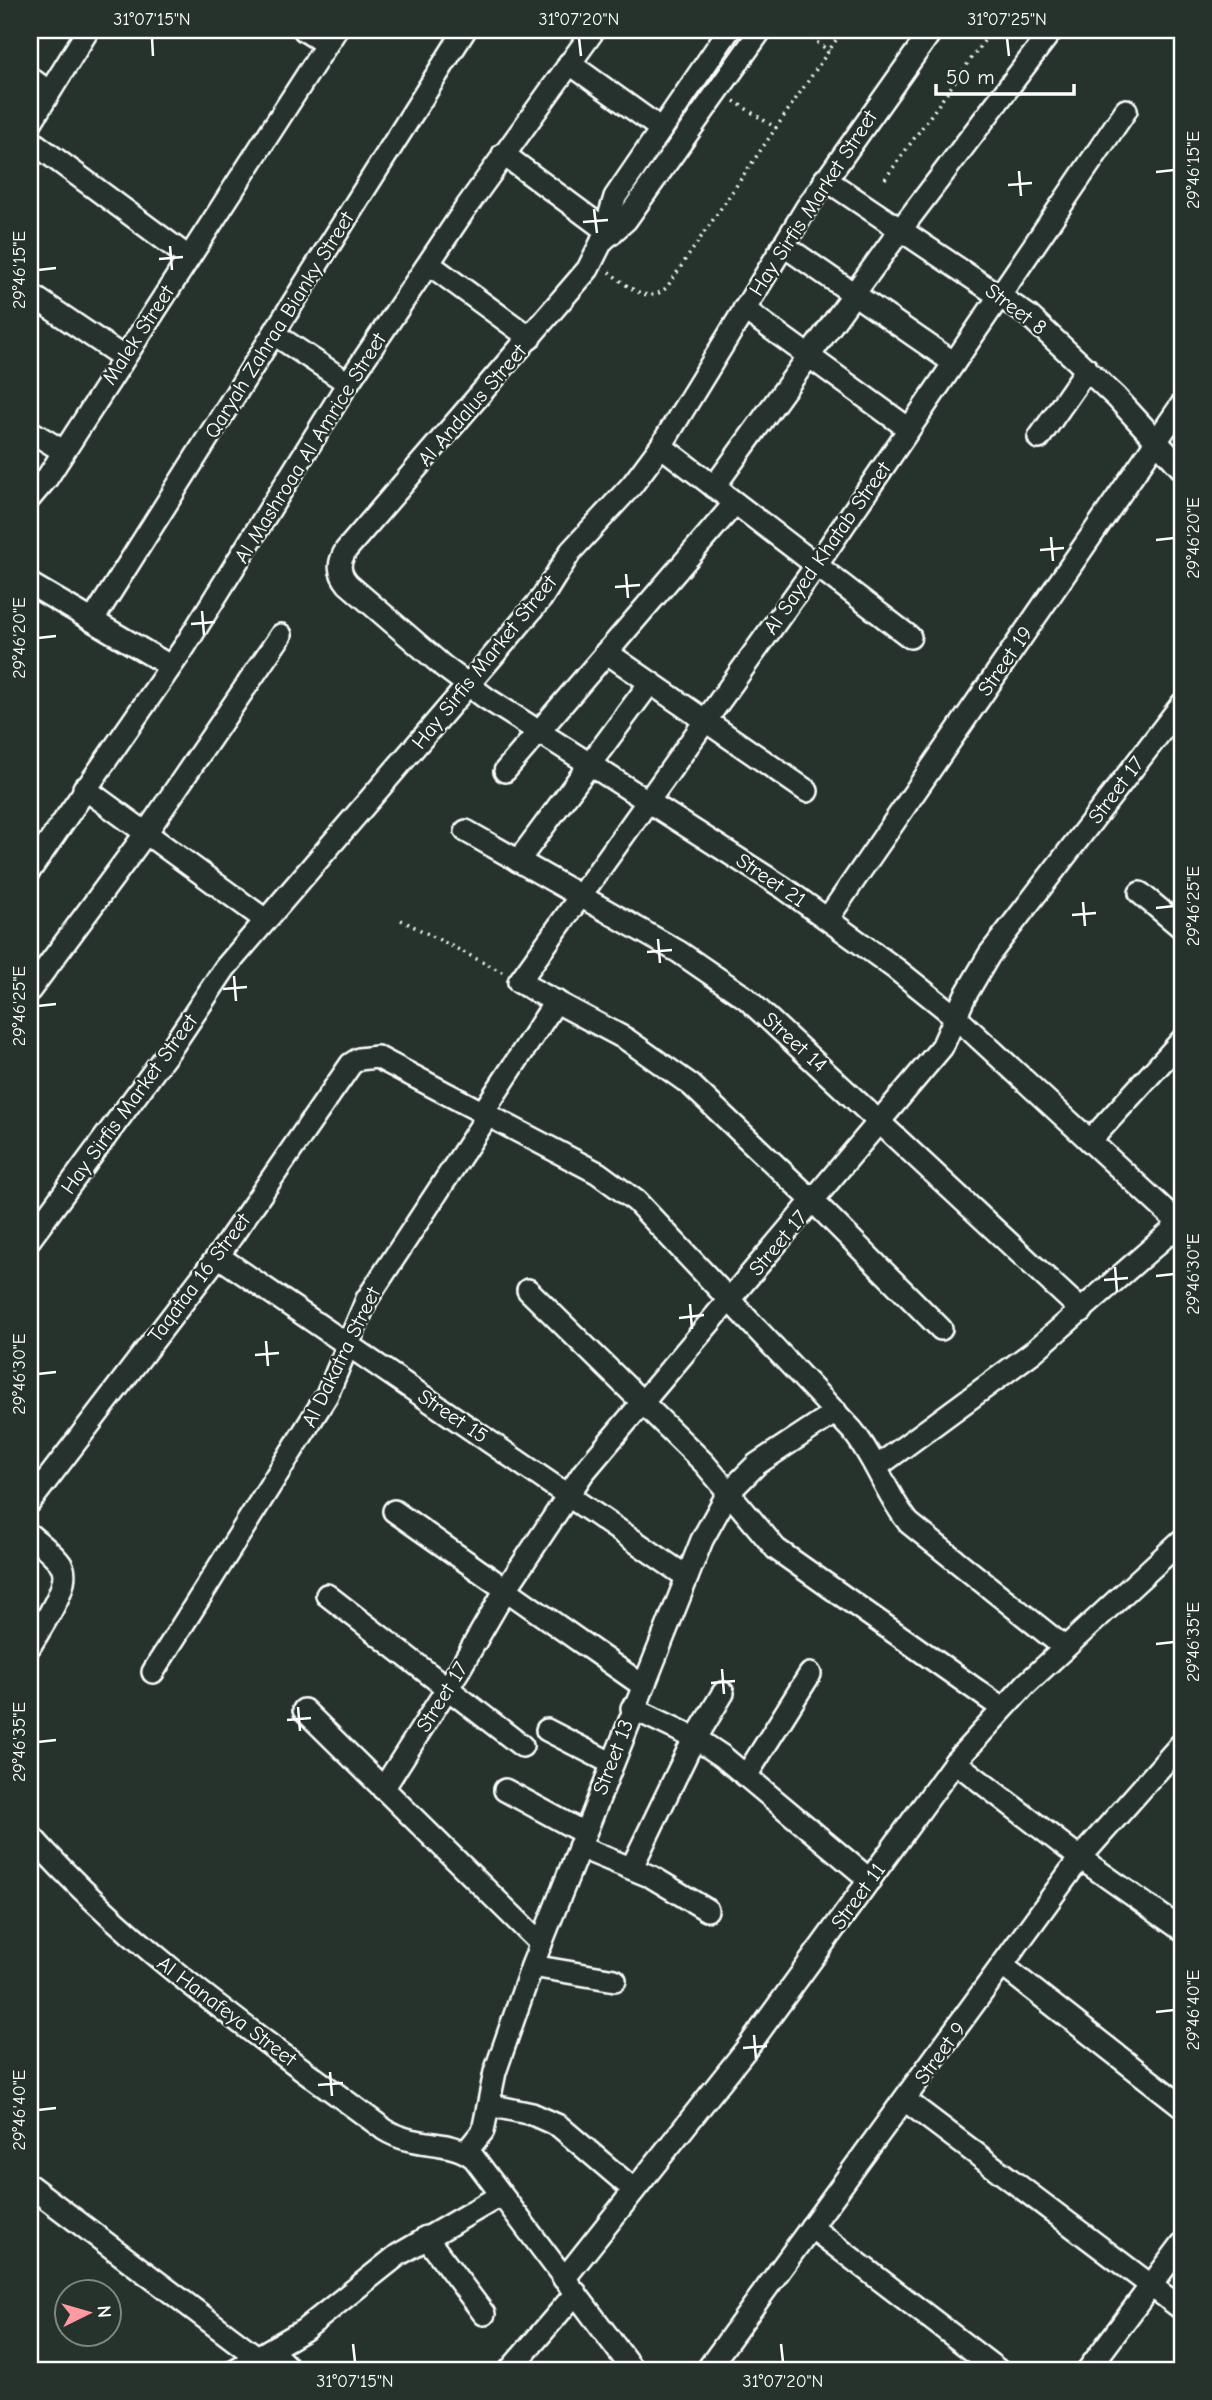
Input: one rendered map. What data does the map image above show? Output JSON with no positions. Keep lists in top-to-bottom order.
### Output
{
  "streets": {
    "street": [
      "Hay Sirfis Market Street",
      "Street 8",
      "Qaryah Zahraa Bianky Street",
      "Malek Street",
      "Al Andalus Street",
      "Al Mashroaa Al Amrice Street",
      "Al Sayed Khatab Street",
      "Street 19",
      "Street 17",
      "Street 21",
      "Street 14",
      "Taqataa 16 Street",
      "Al Dakatra Street",
      "Street 15",
      "Street 13",
      "Street 11",
      "Al Hanafeya Street",
      "Street 9"
    ]
  },
  "crossings": [
    ["Hay Sirfis Market Street", "Street 8"],
    ["Hay Sirfis Market Street", "Street 21"],
    ["Street 8", "Al Sayed Khatab Street"],
    ["Street 8", "Street 19"],
    ["Al Andalus Street", "Street 21"],
    ["Al Sayed Khatab Street", "Street 21"],
    ["Al Sayed Khatab Street", "Street 14"],
    ["Street 19", "Street 21"],
    ["Street 17", "Street 21"],
    ["Street 17", "Street 14"],
    ["Street 17", "Street 15"],
    ["Taqataa 16 Street", "Al Dakatra Street"],
    ["Taqataa 16 Street", "Street 15"],
    ["Al Dakatra Street", "Street 15"],
    ["Street 15", "Street 13"],
    ["Street 13", "Al Hanafeya Street"]
  ],
  "scale_bar": "50 m",
  "north": "right",
  "coordinates": [
    "31°07'15\"N",
    "31°07'20\"N",
    "31°07'25\"N",
    "29°46'15\"E",
    "29°46'20\"E",
    "29°46'25\"E",
    "29°46'30\"E",
    "29°46'35\"E",
    "29°46'40\"E"
  ]
}
